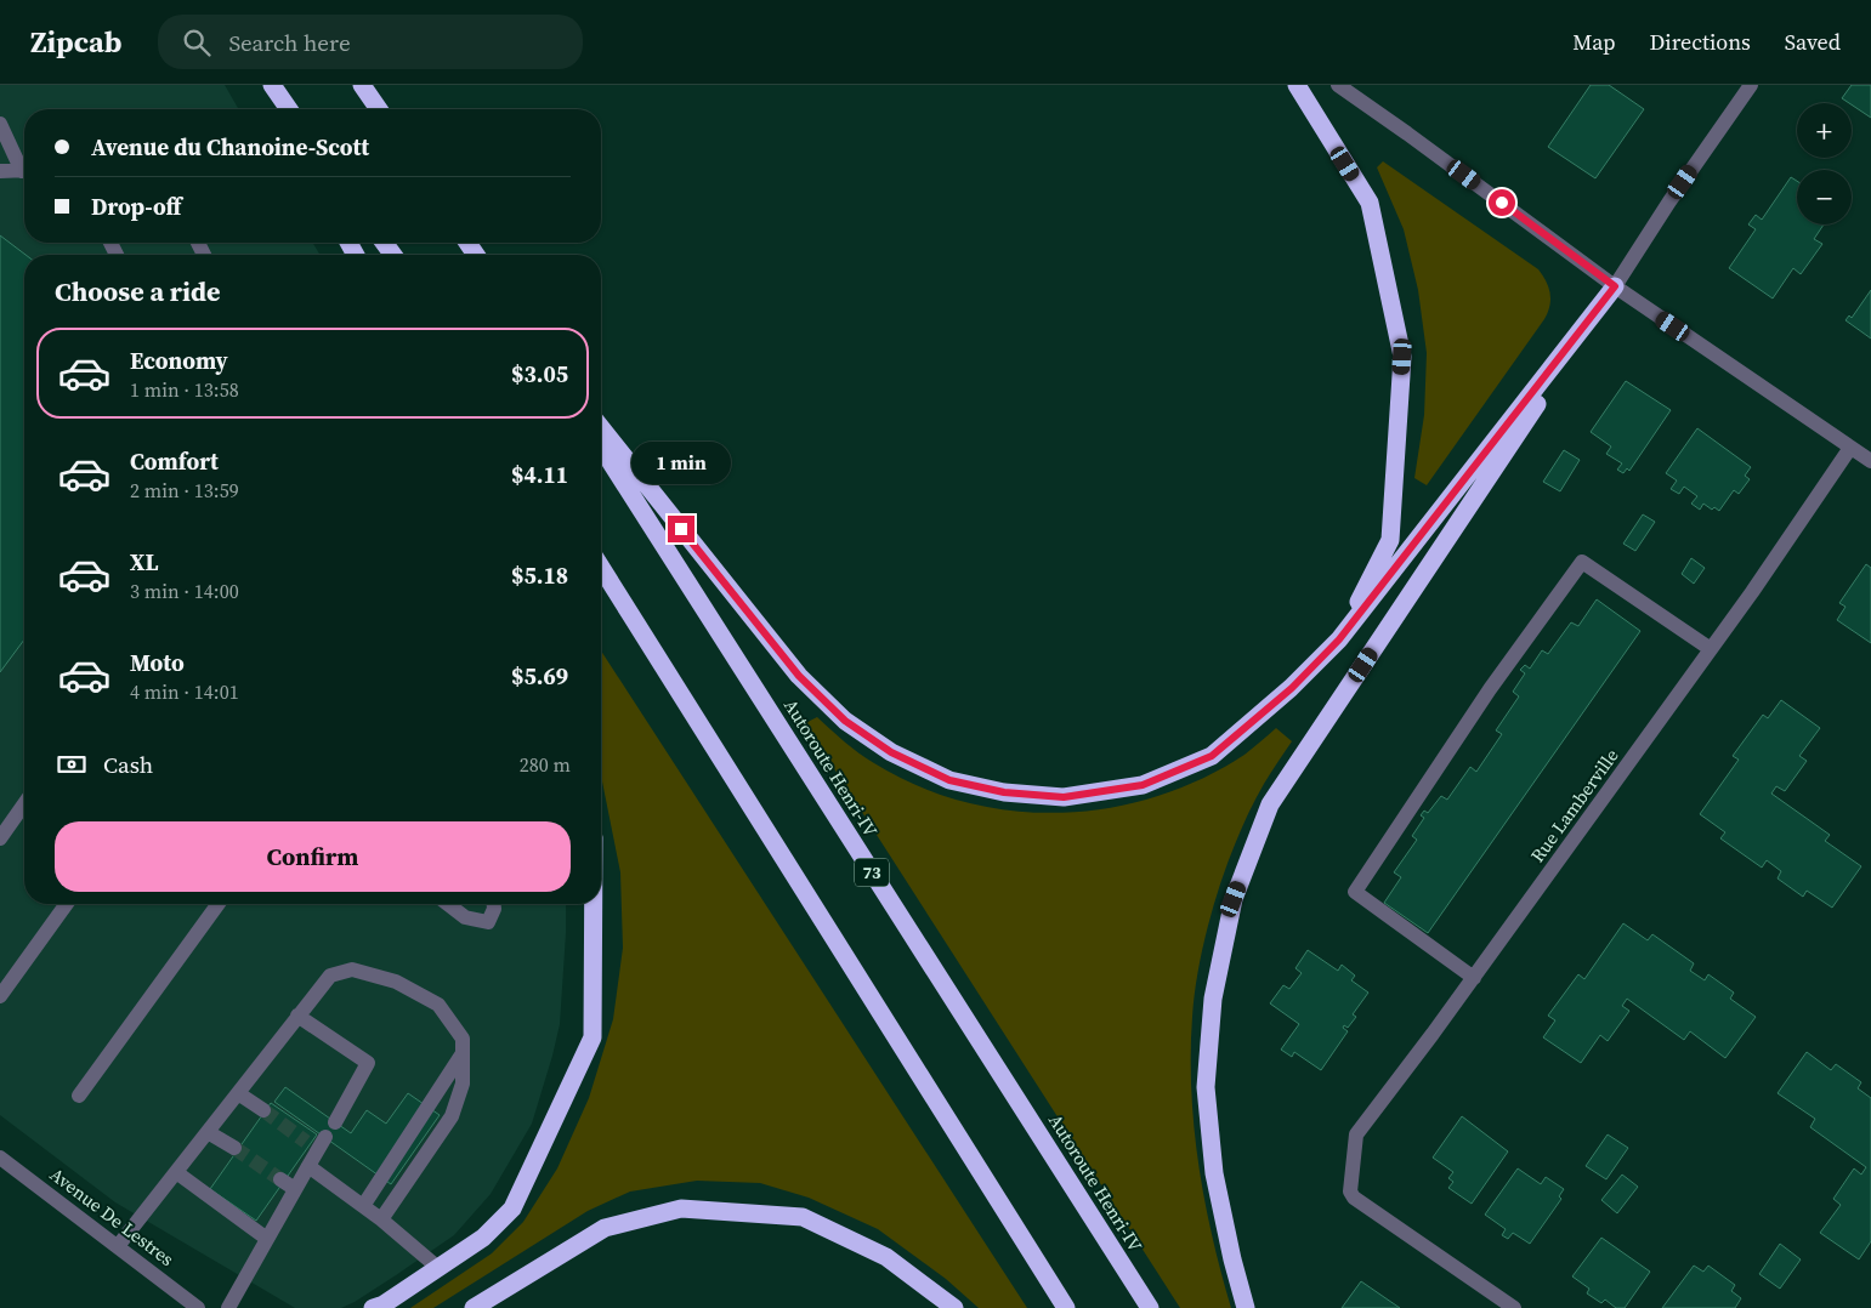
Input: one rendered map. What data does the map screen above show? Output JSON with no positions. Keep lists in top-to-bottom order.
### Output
{
  "streets": {
    "highway": ["Autoroute Henri-IV", "73"],
    "street": ["Rue Lamberville", "Avenue De Lestres"]
  },
  "page": {
    "header": "Zipcab",
    "search": "Search here",
    "nav": ["Map", "Directions", "Saved"],
    "map_buttons": ["+", "−"],
    "banner": ["Avenue du Chanoine-Scott", "Drop-off"],
    "heading": "Choose a ride",
    "list": [
      {
        "name": "Economy",
        "note": "1 min · 13:58",
        "value": "$3.05"
      },
      {
        "name": "Comfort",
        "note": "2 min · 13:59",
        "value": "$4.11"
      },
      {
        "name": "XL",
        "note": "3 min · 14:00",
        "value": "$5.18"
      },
      {
        "name": "Moto",
        "note": "4 min · 14:01",
        "value": "$5.69"
      }
    ],
    "bubble": "1 min",
    "pay": ["Cash", "280 m"],
    "buttons": "Confirm"
  }
}
